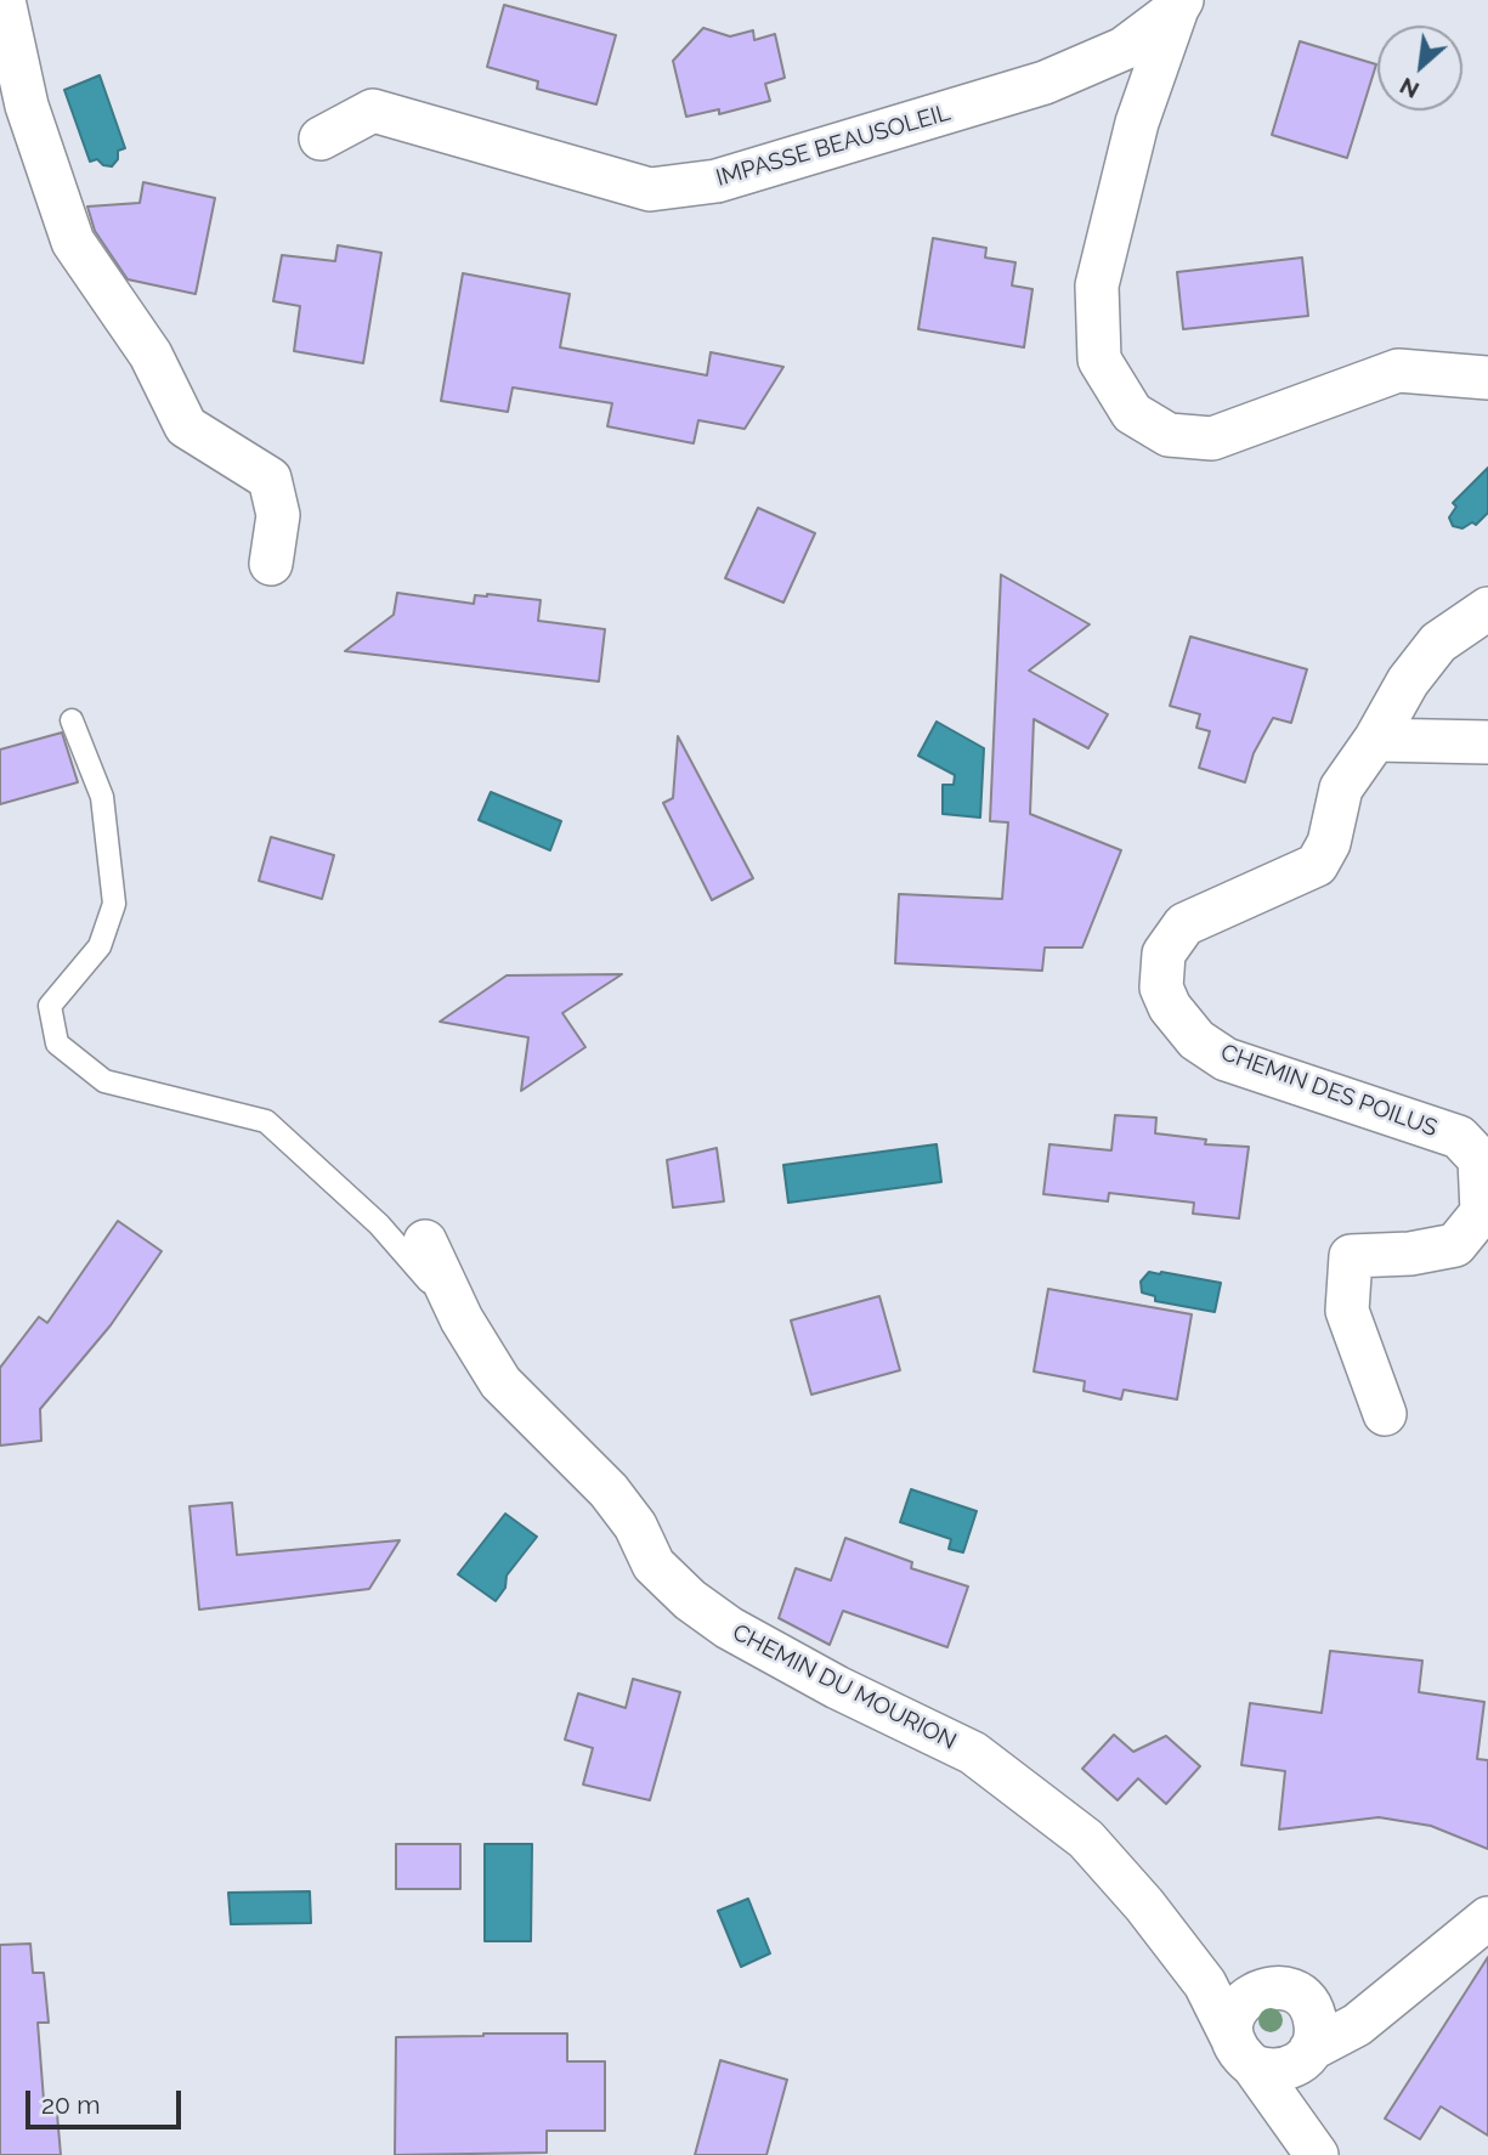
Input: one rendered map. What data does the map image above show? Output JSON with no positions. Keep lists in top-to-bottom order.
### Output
{
  "streets": {
    "street": ["IMPASSE BEAUSOLEIL", "CHEMIN DES POILUS", "CHEMIN DU MOURION"]
  },
  "scale_bar": "20 m",
  "north": "bottom left"
}
